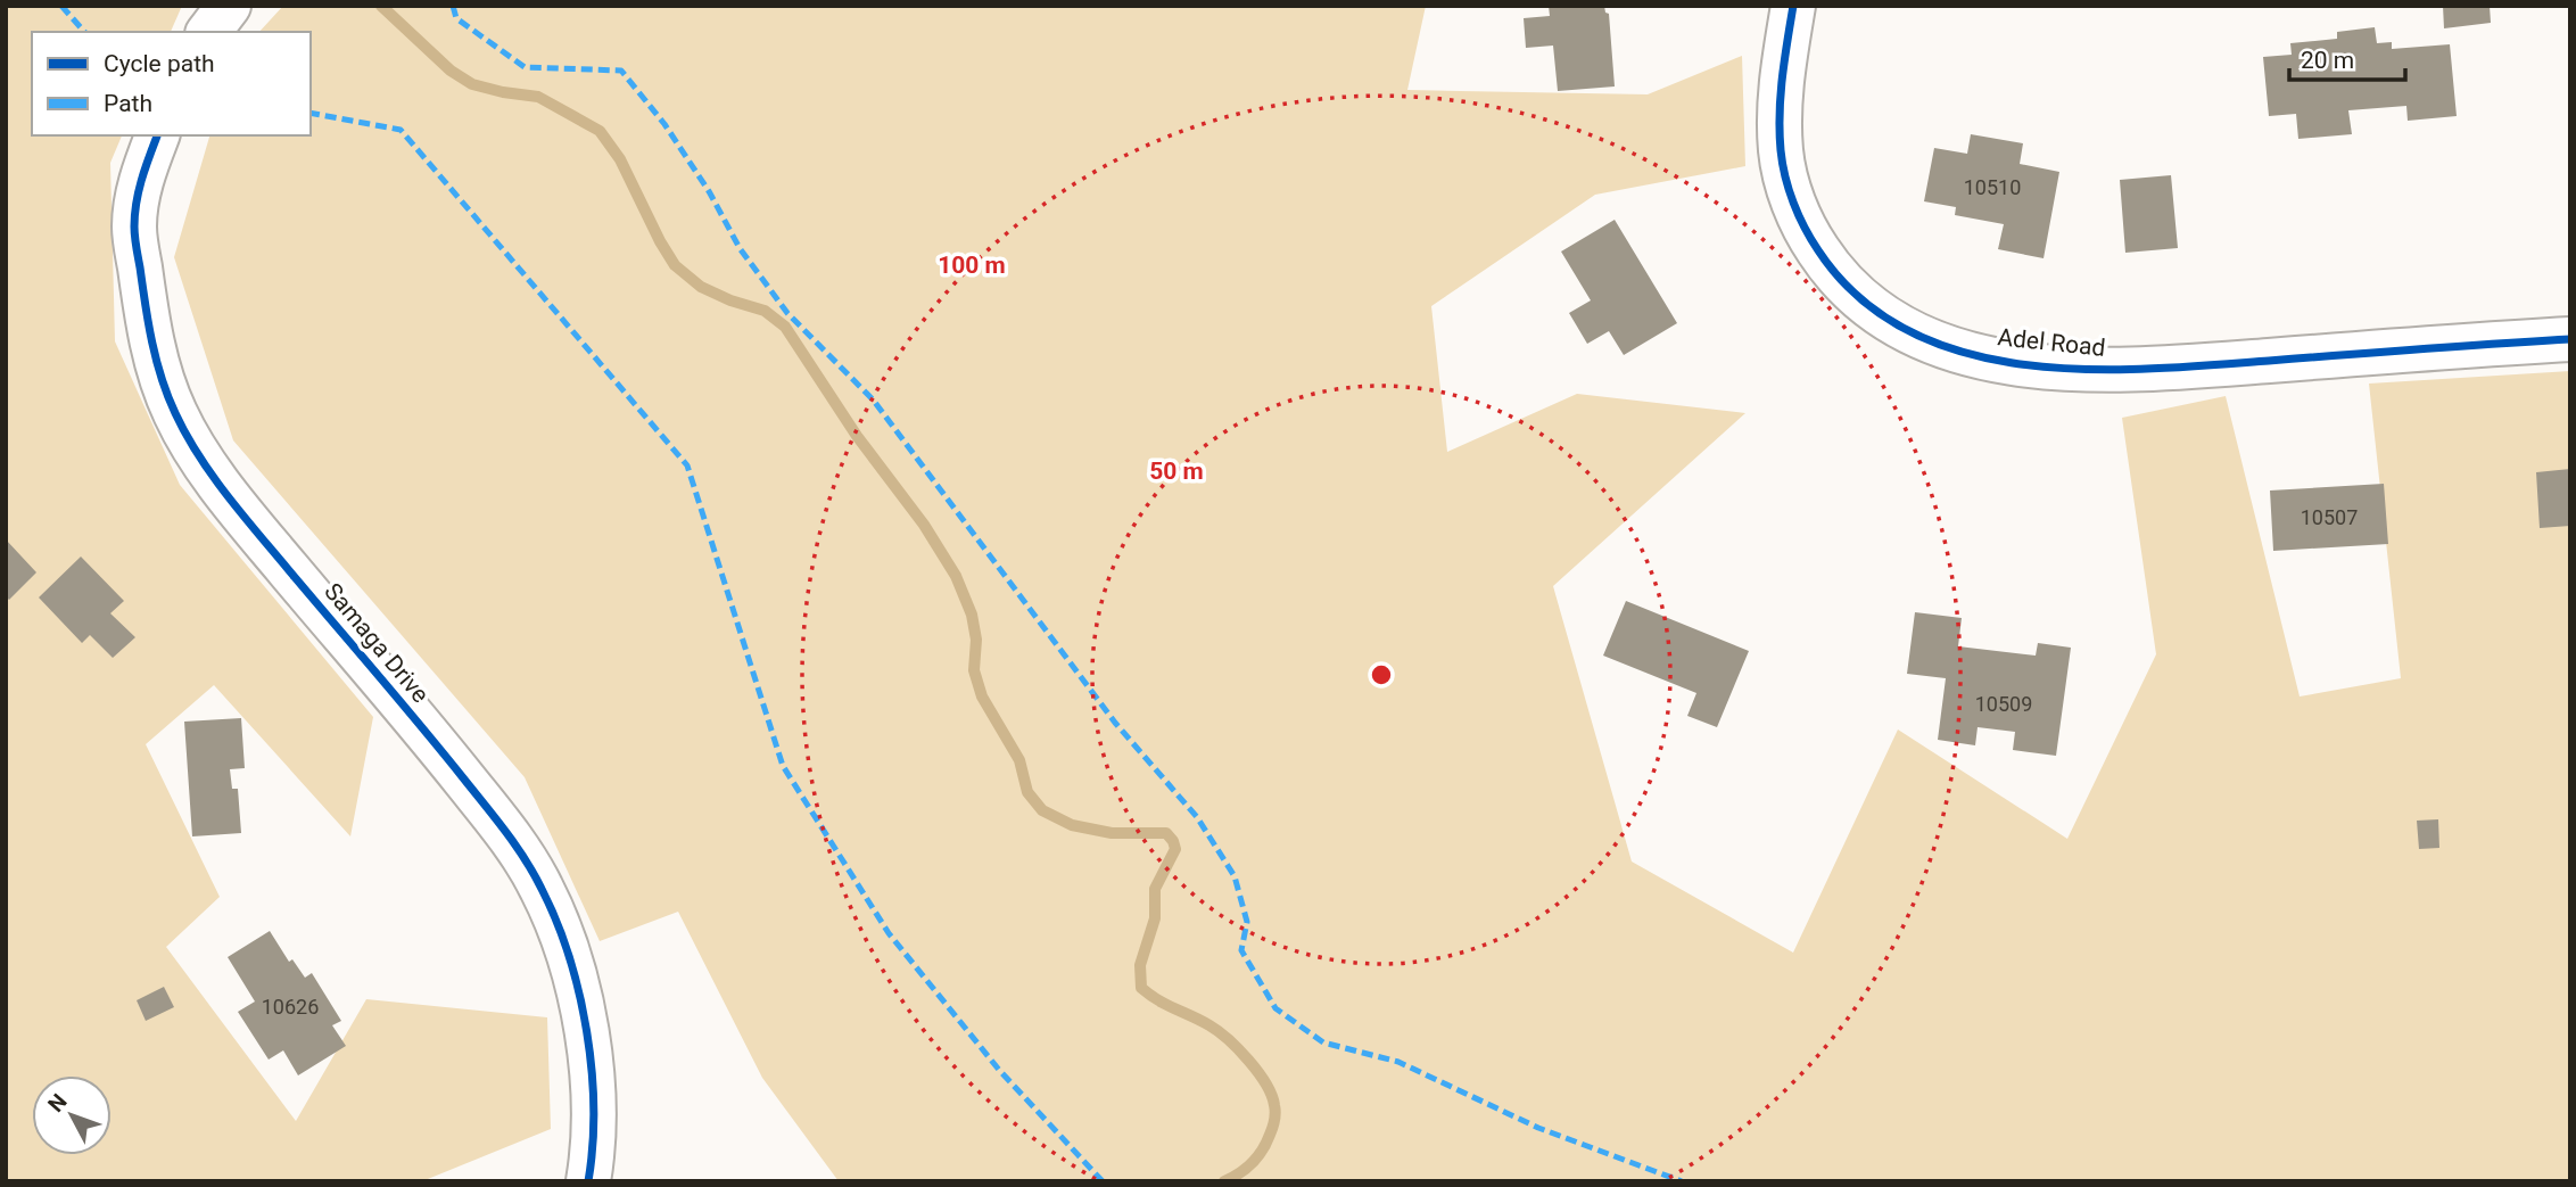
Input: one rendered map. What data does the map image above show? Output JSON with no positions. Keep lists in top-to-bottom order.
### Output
{
  "streets": {
    "street": ["Adel Road", "Samaga Drive"]
  },
  "house_numbers": [
    "10510",
    "10507",
    "10509",
    "10626"
  ],
  "legend": ["Cycle path", "Path"],
  "scale_bar": "20 m",
  "north": "top left",
  "rings": ["100 m", "50 m"]
}
